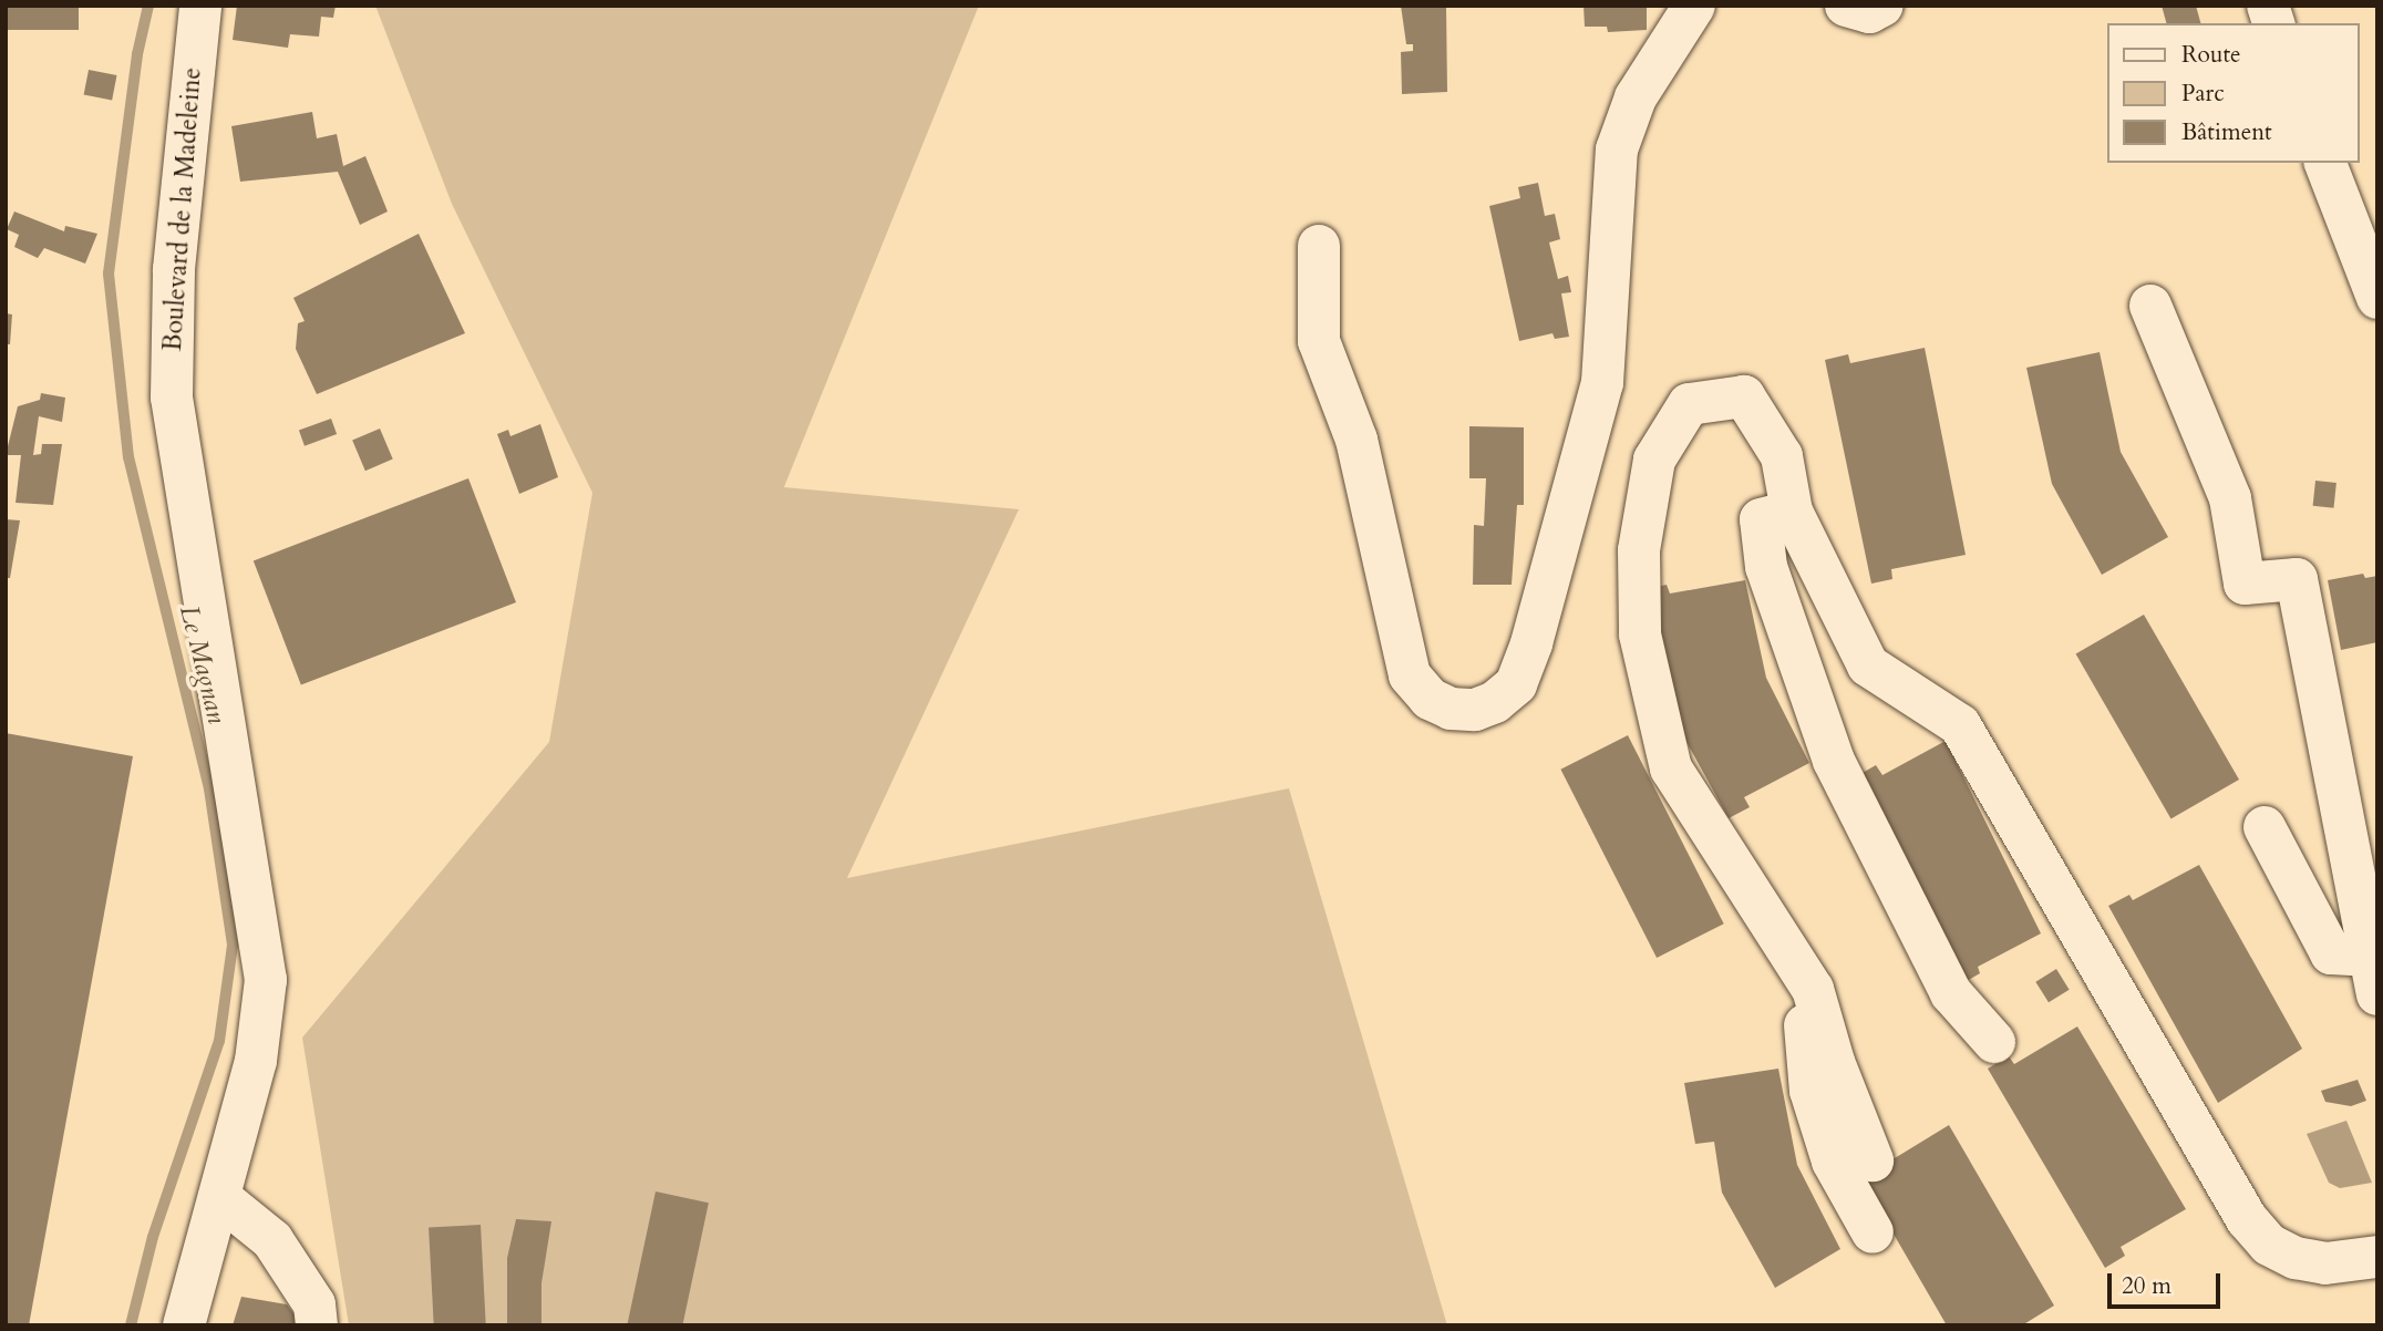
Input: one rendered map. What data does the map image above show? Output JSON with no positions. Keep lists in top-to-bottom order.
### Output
{
  "streets": {
    "street": ["Boulevard de la Madeleine"]
  },
  "water": ["Le Magnan"],
  "legend": ["Route", "Parc", "Bâtiment"],
  "scale_bar": "20 m"
}
